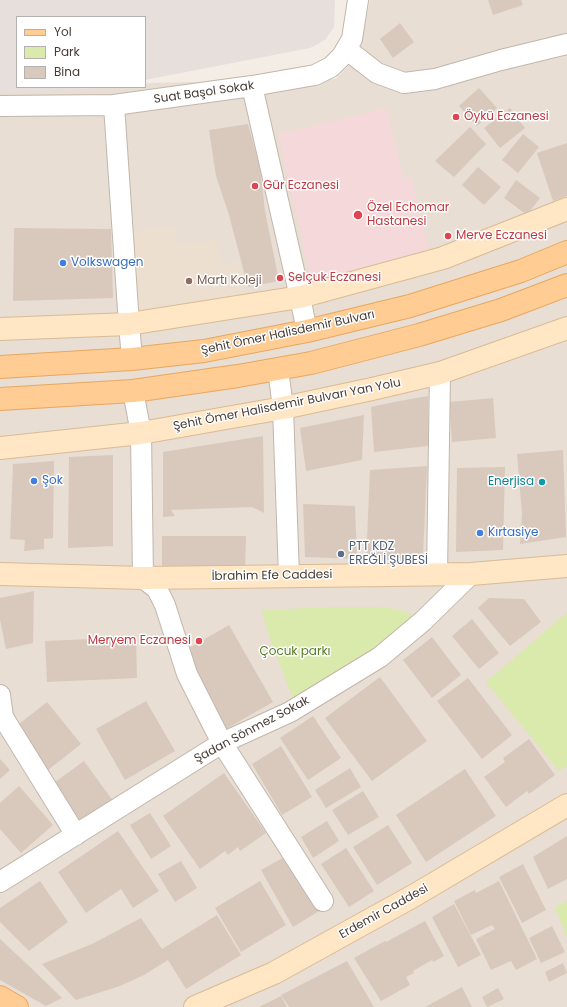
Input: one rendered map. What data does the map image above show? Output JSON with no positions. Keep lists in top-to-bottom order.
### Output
{
  "streets": {
    "main road": ["Şehit Ömer Halisdemir Bulvarı"],
    "street": [
      "Suat Başol Sokak",
      "Şehit Ömer Halisdemir Bulvarı Yan Yolu",
      "İbrahim Efe Caddesi",
      "Şadan Sönmez Sokak",
      "Erdemir Caddesi"
    ]
  },
  "crossings": [
    ["İbrahim Efe Caddesi", "Şadan Sönmez Sokak"]
  ],
  "parks": ["Çocuk parkı"],
  "places": [
    "Öykü Eczanesi",
    "Gür Eczanesi",
    "Özel Echomar Hastanesi",
    "Merve Eczanesi",
    "Volkswagen",
    "Selçuk Eczanesi",
    "Martı Koleji",
    "Şok",
    "Enerjisa",
    "Kırtasiye",
    "PTT KDZ EREĞLİ ŞUBESİ",
    "Meryem Eczanesi"
  ],
  "legend": ["Yol", "Park", "Bina"]
}
